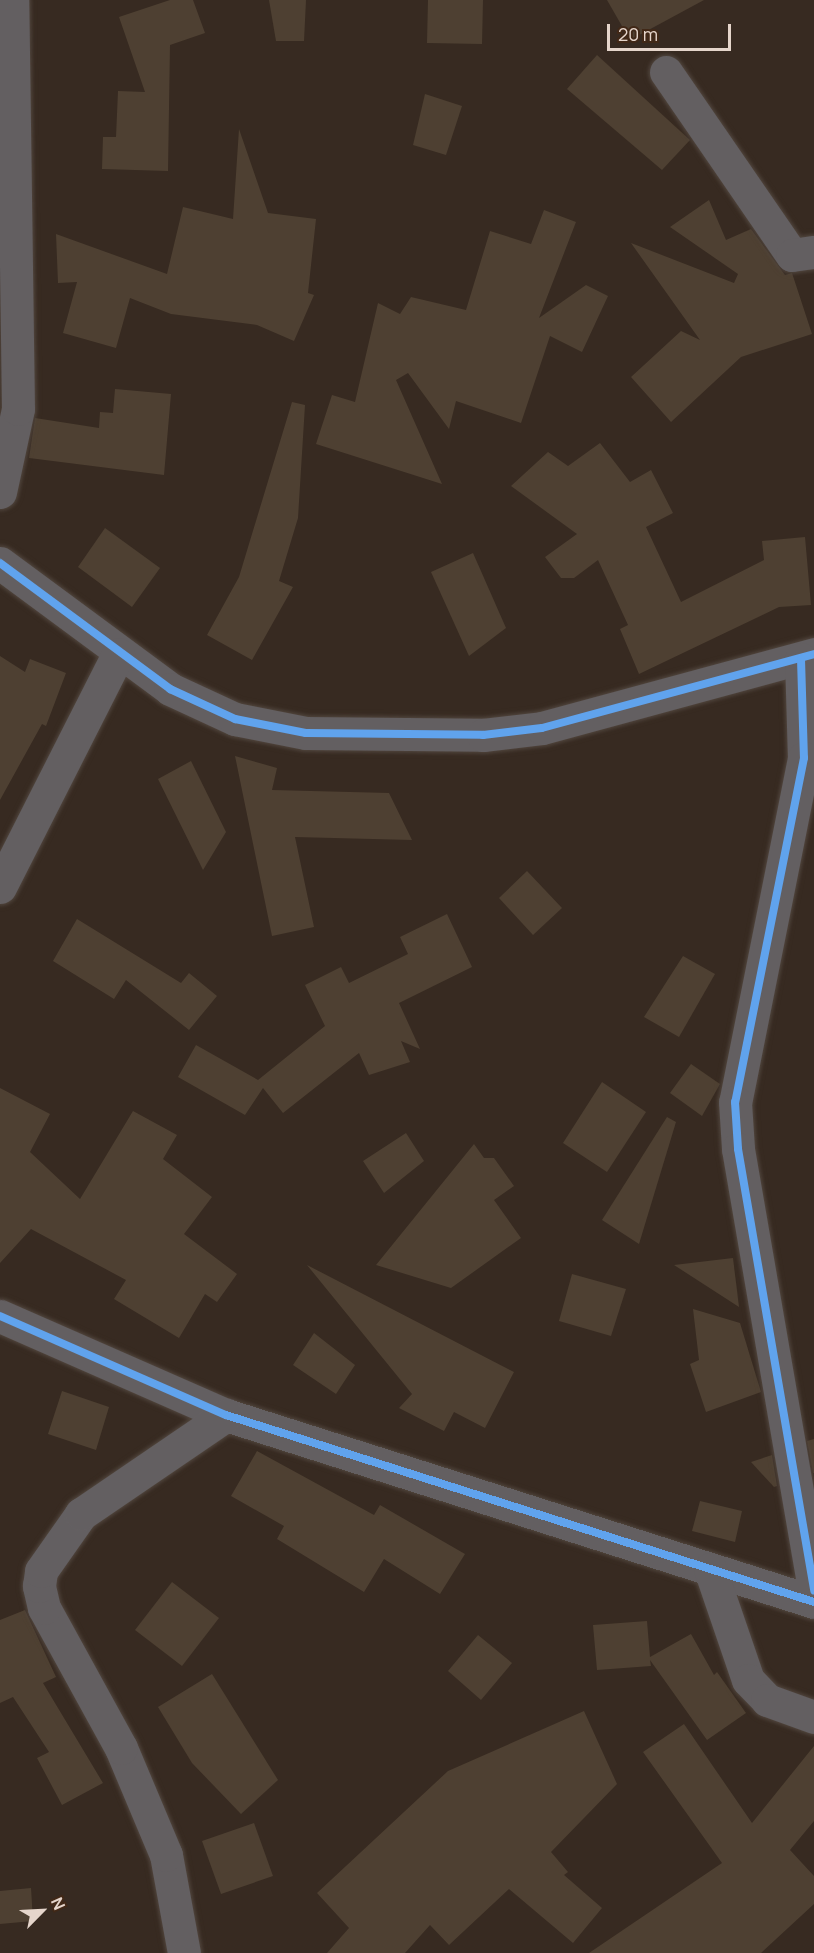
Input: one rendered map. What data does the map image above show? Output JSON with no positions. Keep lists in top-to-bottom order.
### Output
{
  "scale_bar": "20 m",
  "north": "top right"
}
